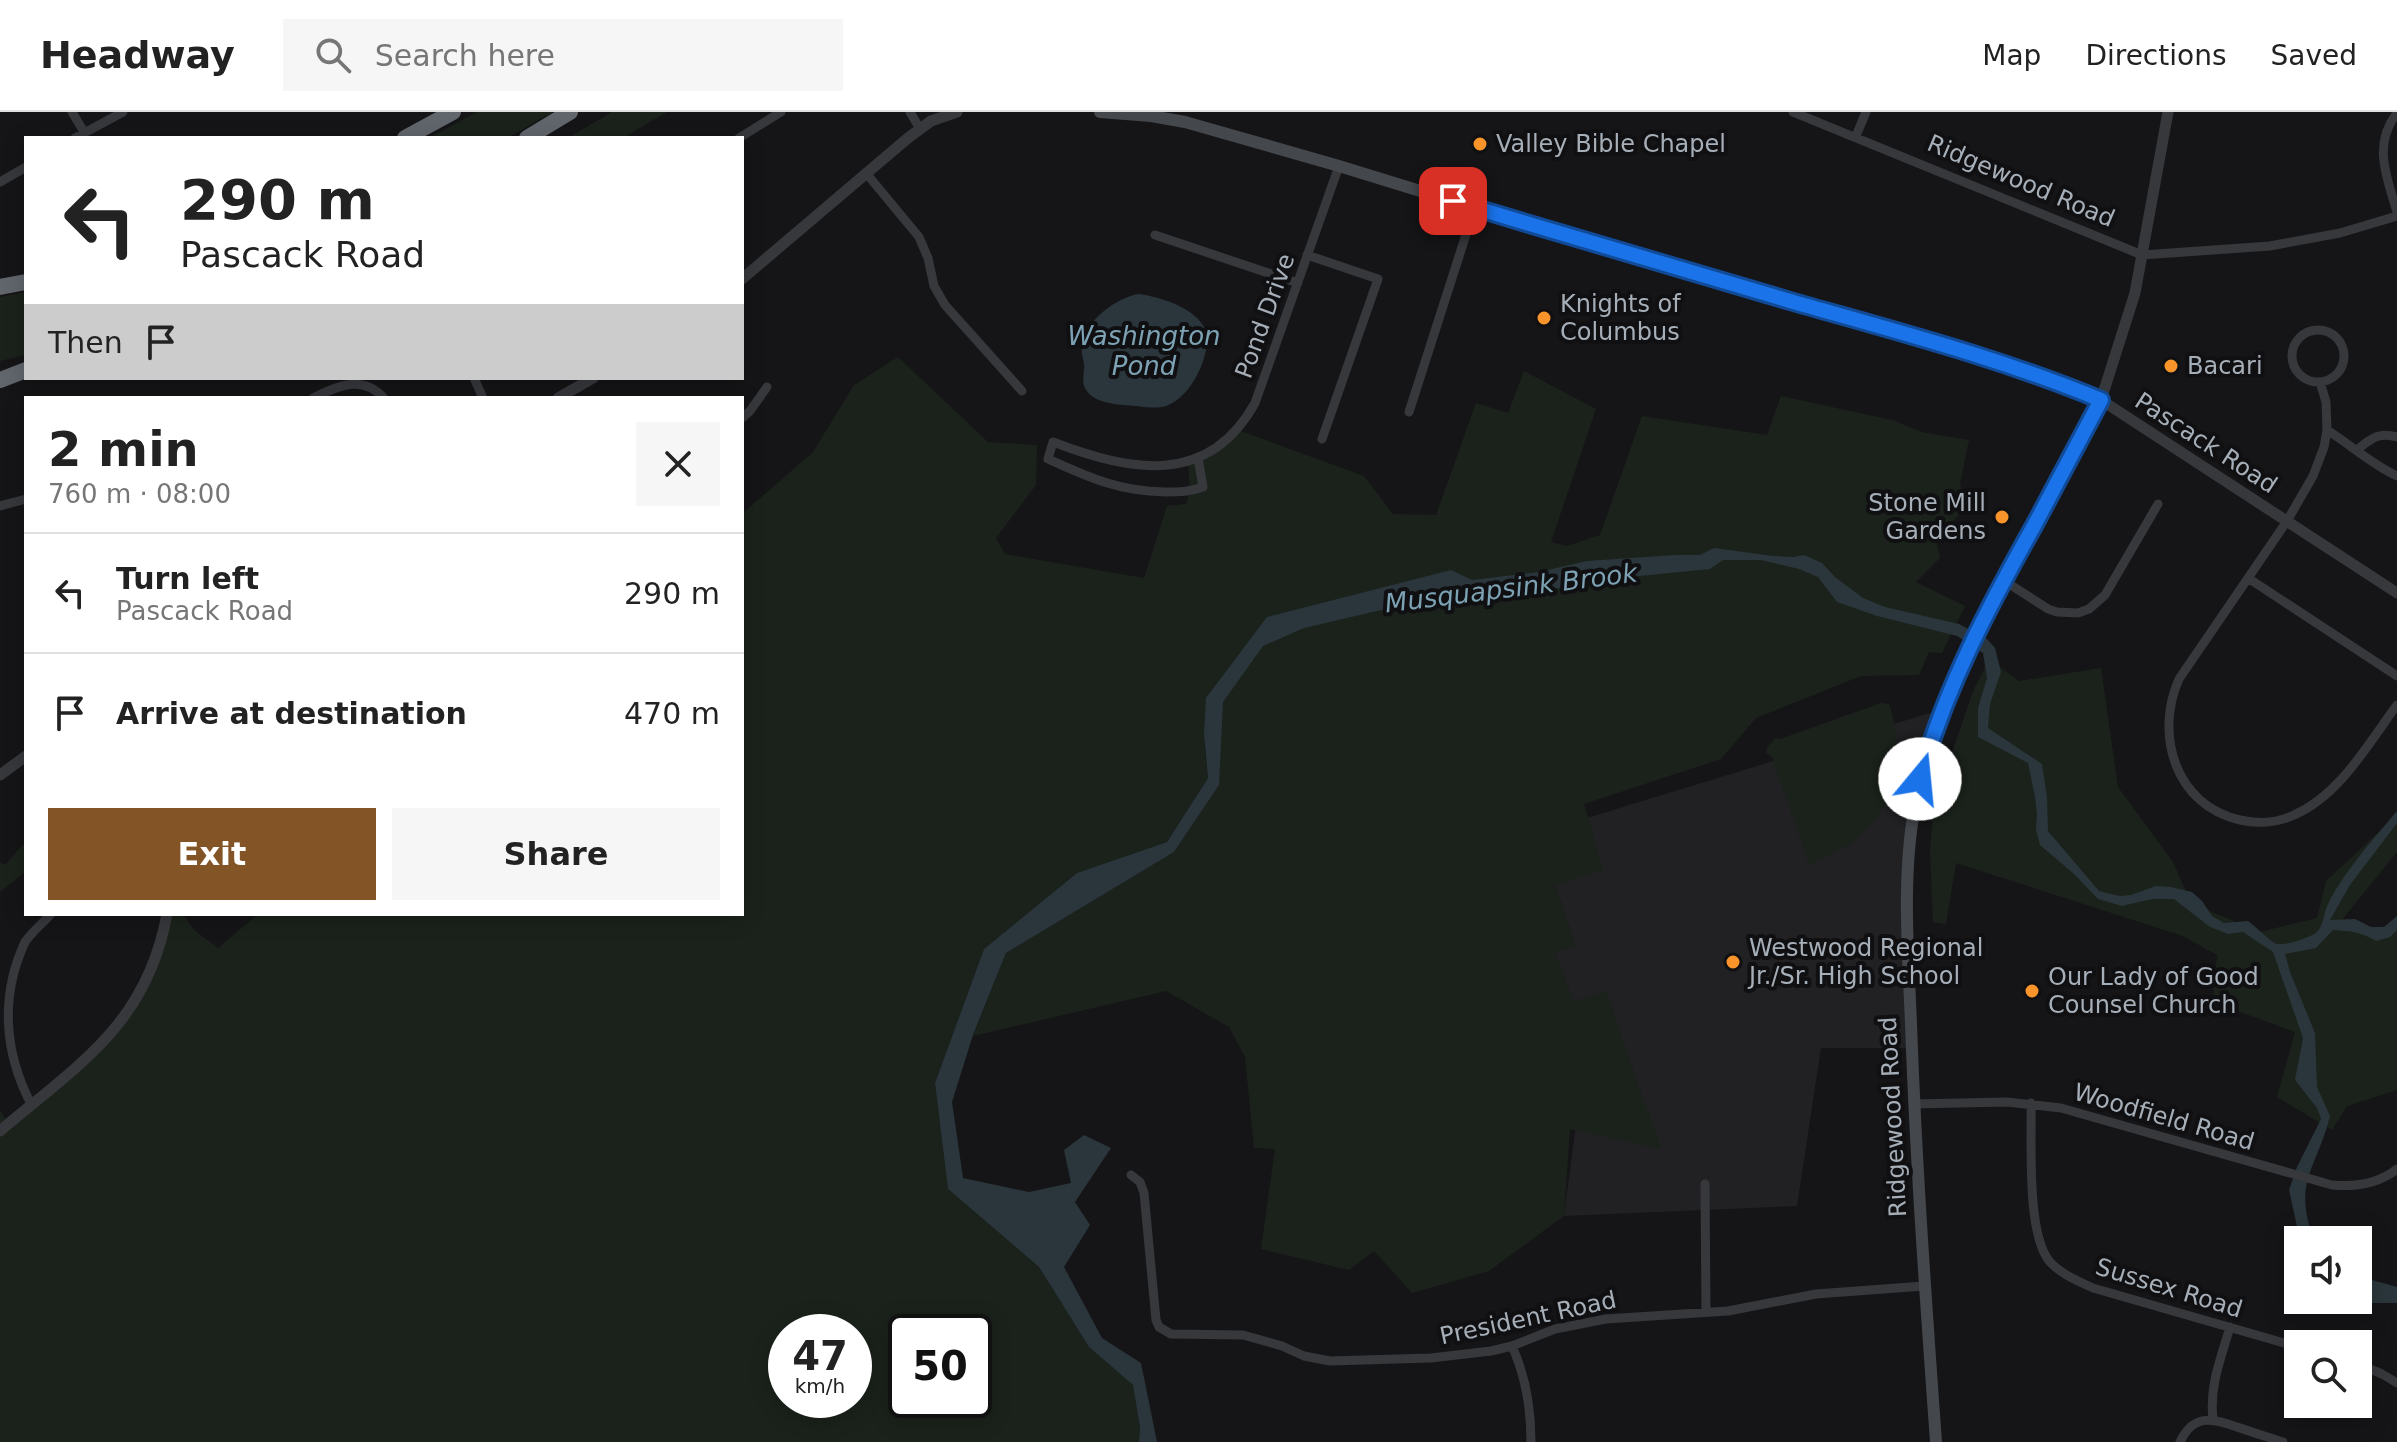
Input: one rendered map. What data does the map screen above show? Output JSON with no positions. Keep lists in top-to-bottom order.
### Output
{
  "streets": {
    "main road": ["Ridgewood Road", "Pascack Road"],
    "street": [
      "Pond Drive",
      "Woodfield Road",
      "Sussex Road",
      "President Road"
    ]
  },
  "crossings": [
    ["Ridgewood Road", "Pascack Road"],
    ["Ridgewood Road", "Woodfield Road"],
    ["Ridgewood Road", "President Road"],
    ["Pond Drive", "Pascack Road"],
    ["Woodfield Road", "Sussex Road"]
  ],
  "water": ["Washington Pond", "Musquapsink Brook"],
  "places": [
    "Valley Bible Chapel",
    "Knights of Columbus",
    "Bacari",
    "Stone Mill Gardens",
    "Westwood Regional Jr./Sr. High School",
    "Our Lady of Good Counsel Church"
  ],
  "page": {
    "header": "Headway",
    "search": "Search here",
    "nav": ["Map", "Directions", "Saved"],
    "turn": ["290 m", "Pascack Road"],
    "then": "Then",
    "heading": ["2 min", "760 m · 08:00"],
    "list": [
      {
        "name": "Turn left",
        "note": "Pascack Road",
        "value": "290 m"
      },
      {
        "name": "Arrive at destination",
        "value": "470 m"
      }
    ],
    "buttons": ["Exit", "Share"],
    "speed": "47 km/h",
    "limit": "50"
  }
}
